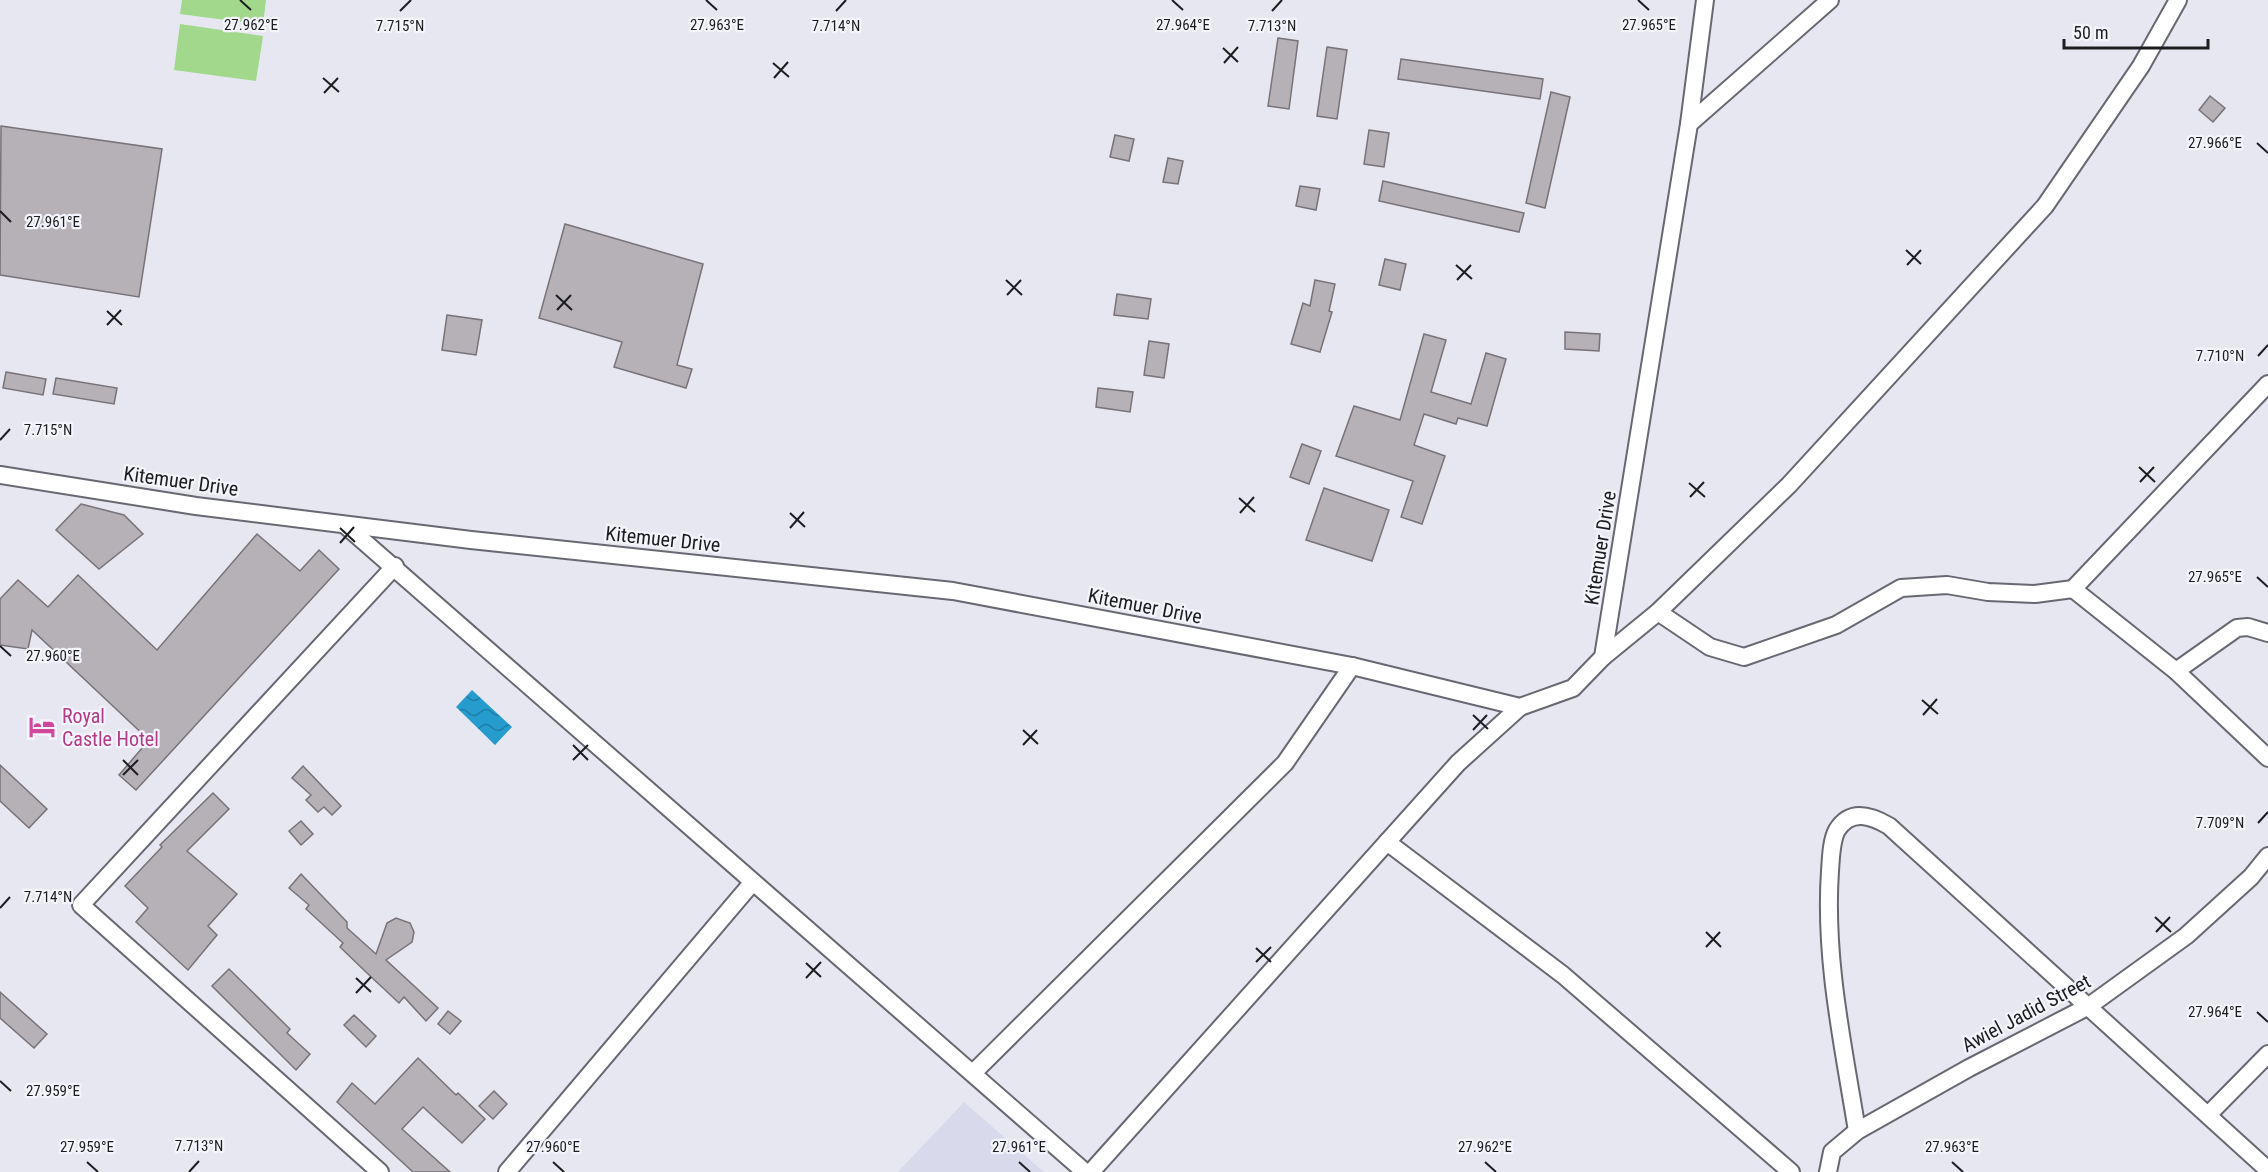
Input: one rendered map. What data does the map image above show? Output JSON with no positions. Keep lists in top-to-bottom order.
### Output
{
  "streets": {
    "street": ["Kitemuer Drive", "Awiel Jadid Street"]
  },
  "places": {
    "hotel": ["Royal Castle Hotel"]
  },
  "scale_bar": "50 m",
  "coordinates": [
    "27.962°E",
    "27.963°E",
    "27.964°E",
    "27.965°E",
    "7.715°N",
    "7.714°N",
    "7.713°N",
    "27.966°E",
    "27.961°E",
    "7.710°N",
    "27.960°E",
    "7.709°N",
    "27.959°E"
  ]
}
